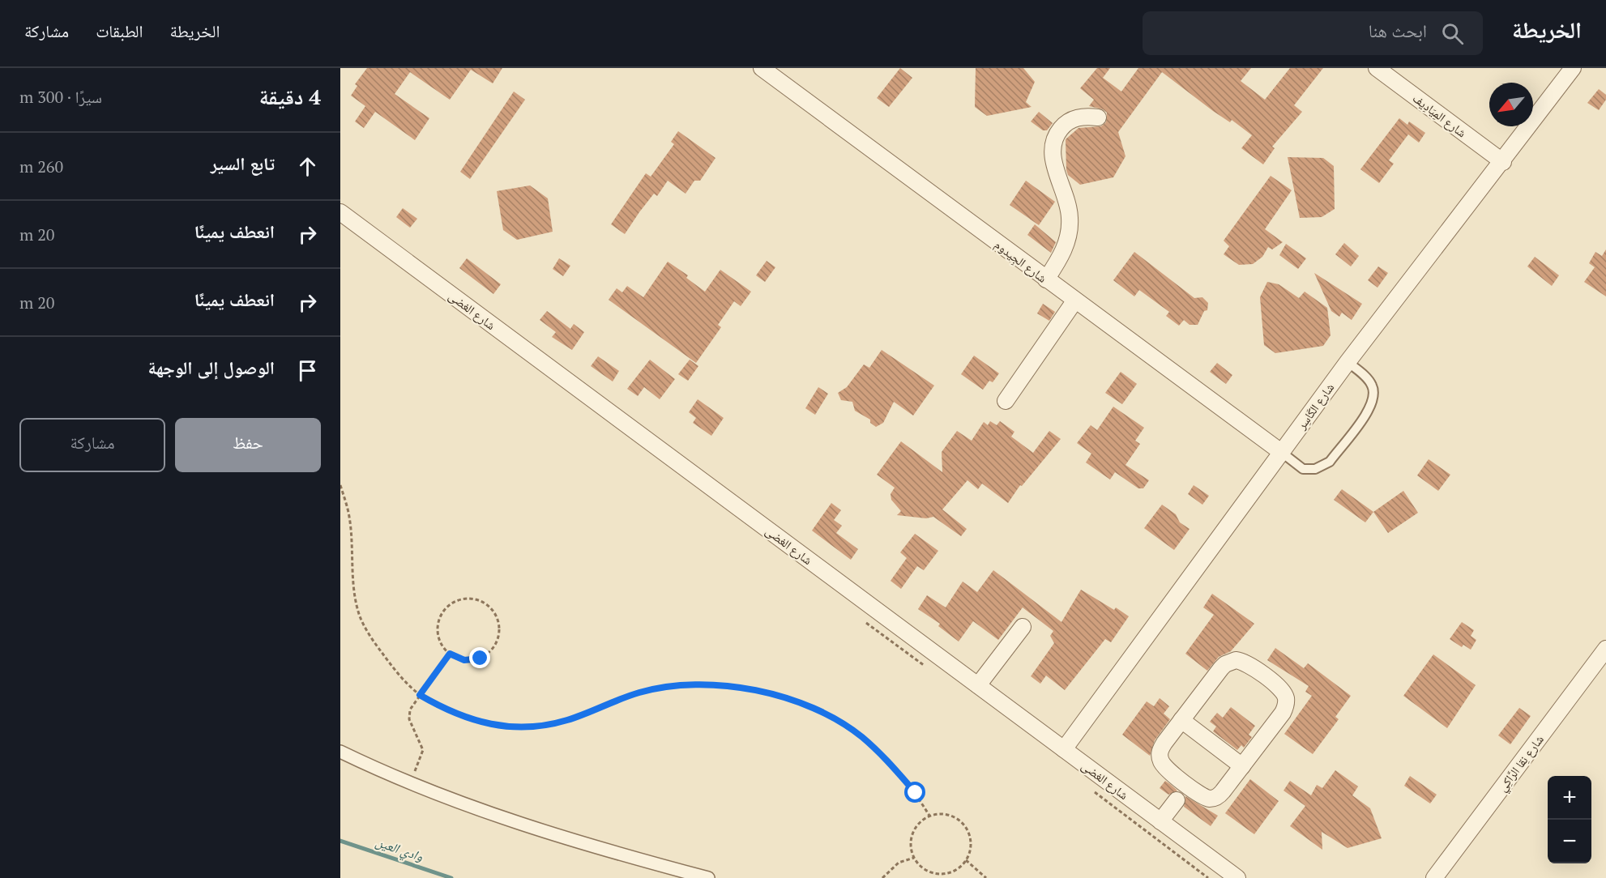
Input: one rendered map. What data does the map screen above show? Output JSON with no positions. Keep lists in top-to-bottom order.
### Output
{
  "streets": {
    "street": [
      "شارع المِيَادِيف",
      "شارع الجِيدوم",
      "شارع الغضى",
      "شارع الكَاسِر",
      "شارع نِقا الرَّاكِي"
    ]
  },
  "crossings": [
    ["شارع المِيَادِيف", "شارع الكَاسِر"],
    ["شارع الجِيدوم", "شارع الكَاسِر"],
    ["شارع الغضى", "شارع الكَاسِر"]
  ],
  "water": ["وادي العين"],
  "north": "bottom left",
  "page": {
    "header": "الخريطة",
    "search": "ابحث هنا",
    "nav": ["الخريطة", "الطبقات", "مشاركة"],
    "heading": ["4 دقيقة", "سيرًا · 300 m"],
    "list": [
      ["تابع السير", "260 m"],
      ["انعطف يمينًا", "20 m"],
      ["انعطف يمينًا", "20 m"],
      "الوصول إلى الوجهة"
    ],
    "buttons": ["حفظ", "مشاركة"],
    "map_buttons": ["+", "−"]
  }
}
